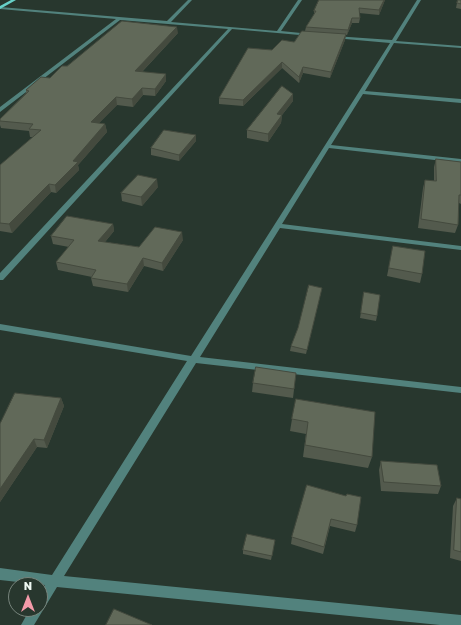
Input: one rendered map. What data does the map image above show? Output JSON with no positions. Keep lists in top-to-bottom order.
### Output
{
  "north": "top"
}
